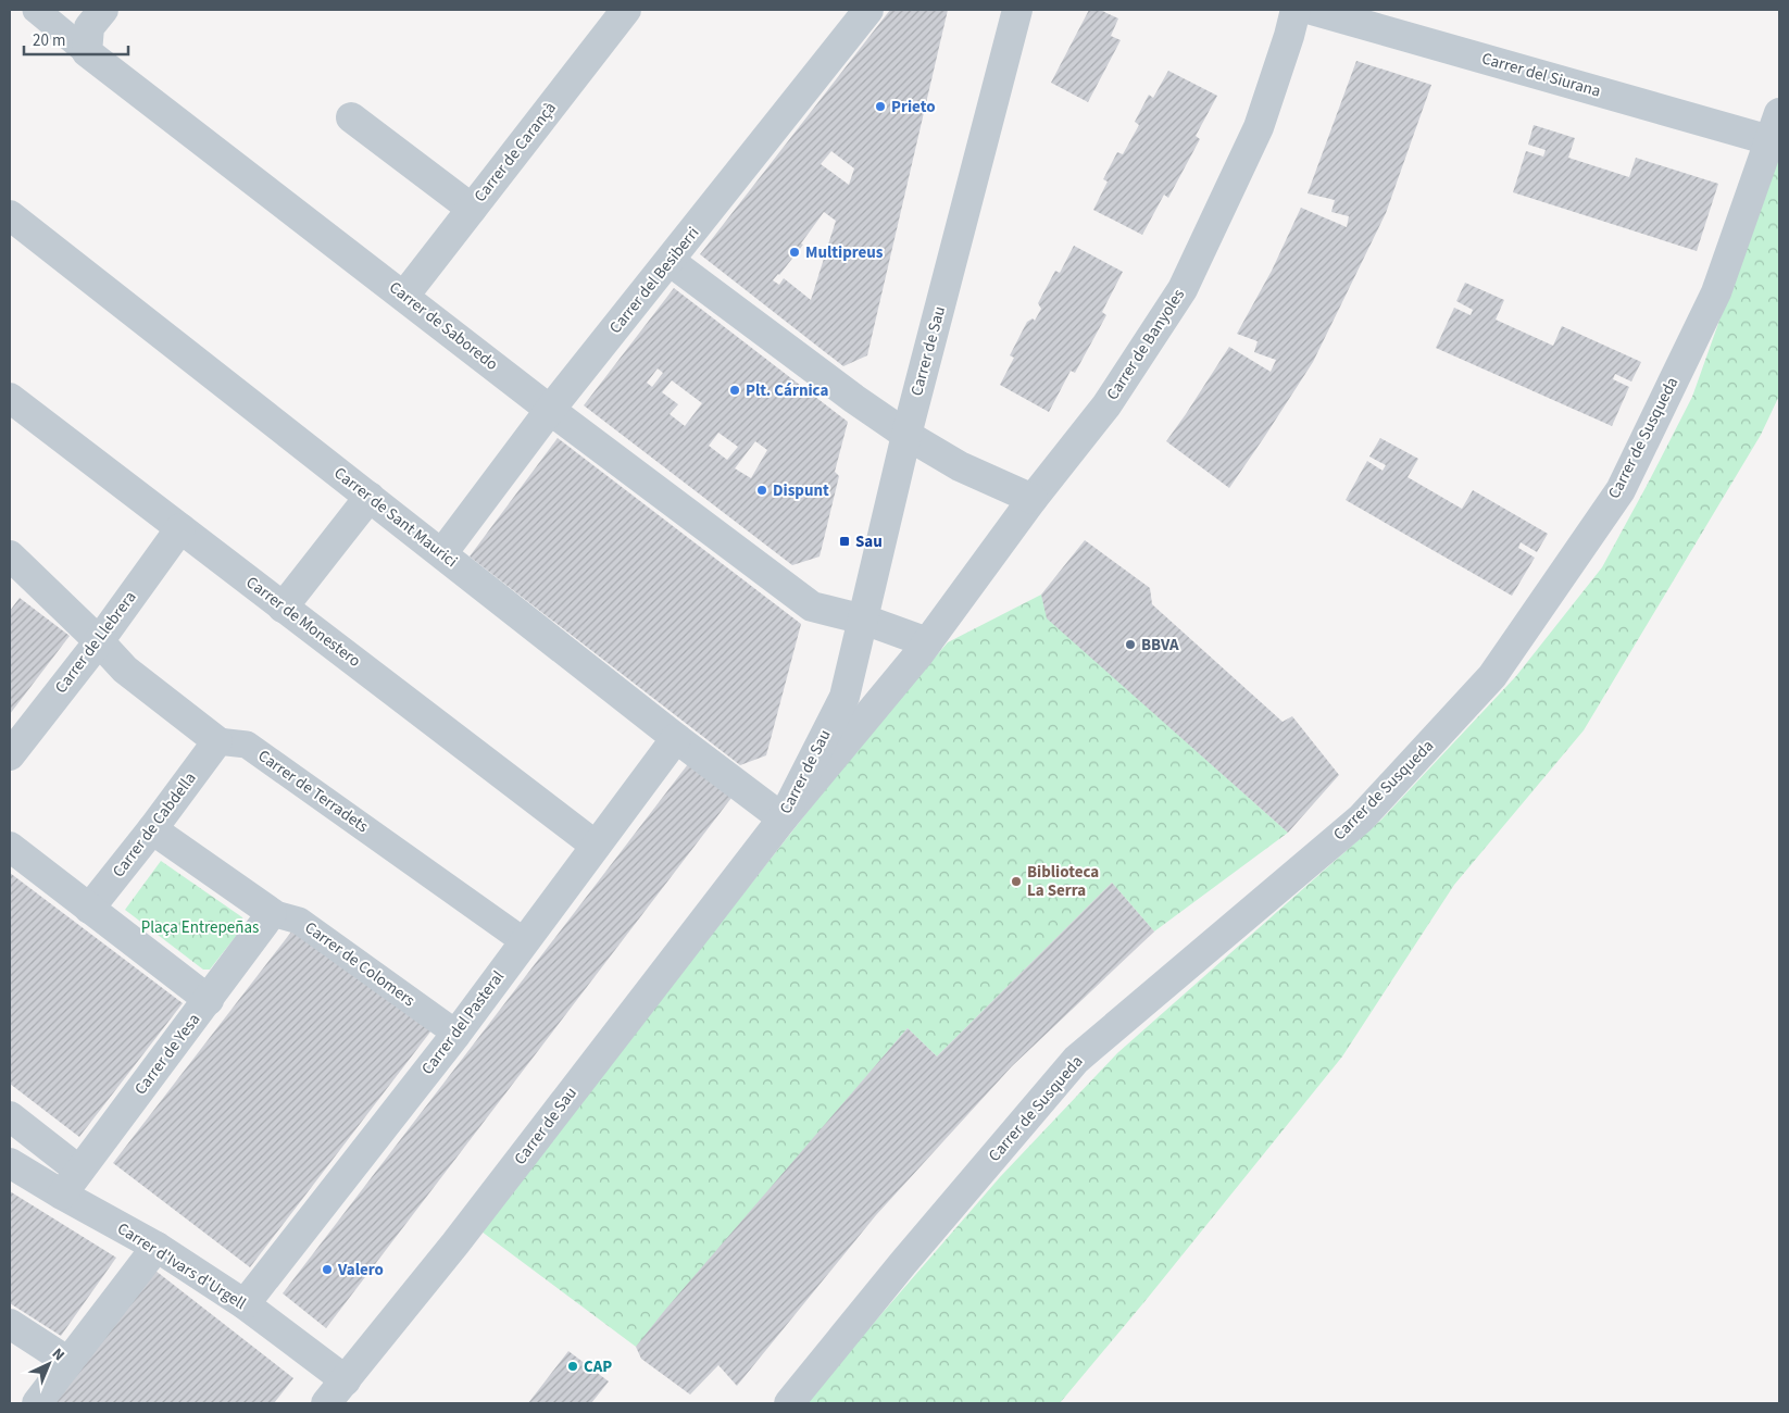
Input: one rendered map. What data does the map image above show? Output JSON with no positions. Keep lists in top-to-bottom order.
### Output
{
  "streets": {
    "street": [
      "Carrer del Siurana",
      "Carrer de Carançà",
      "Carrer del Besiberri",
      "Carrer de Saboredo",
      "Carrer de Banyoles",
      "Carrer de Sau",
      "Carrer de Susqueda",
      "Carrer de Sant Maurici",
      "Carrer de Monestero",
      "Carrer de Llebrera",
      "Carrer de Terradets",
      "Carrer de Cabdella",
      "Carrer de Colomers",
      "Carrer del Pasteral",
      "Carrer de Yesa",
      "Carrer d'Ivars d'Urgell"
    ]
  },
  "crossings": [
    ["Carrer del Siurana", "Carrer de Susqueda"],
    ["Carrer de Carançà", "Carrer de Saboredo"],
    ["Carrer del Besiberri", "Carrer de Saboredo"],
    ["Carrer del Besiberri", "Carrer de Sant Maurici"],
    ["Carrer de Saboredo", "Carrer de Sau"],
    ["Carrer de Banyoles", "Carrer de Sau"],
    ["Carrer de Banyoles", "Carrer de Sant Maurici"],
    ["Carrer de Sau", "Carrer de Sant Maurici"],
    ["Carrer de Sau", "Carrer d'Ivars d'Urgell"],
    ["Carrer de Sant Maurici", "Carrer del Pasteral"],
    ["Carrer de Monestero", "Carrer de Llebrera"],
    ["Carrer de Monestero", "Carrer del Pasteral"],
    ["Carrer de Terradets", "Carrer de Cabdella"],
    ["Carrer de Terradets", "Carrer del Pasteral"],
    ["Carrer de Cabdella", "Carrer de Colomers"],
    ["Carrer de Colomers", "Carrer del Pasteral"],
    ["Carrer de Colomers", "Carrer de Yesa"],
    ["Carrer del Pasteral", "Carrer d'Ivars d'Urgell"],
    ["Carrer de Yesa", "Carrer d'Ivars d'Urgell"]
  ],
  "parks": ["Plaça Entrepeñas"],
  "places": {
    "other": [
      "Prieto",
      "Multipreus",
      "Plt. Cárnica",
      "Dispunt",
      "BBVA",
      "Biblioteca La Serra",
      "Valero",
      "CAP"
    ],
    "transit": ["Sau"]
  },
  "scale_bar": "20 m",
  "north": "top right"
}
